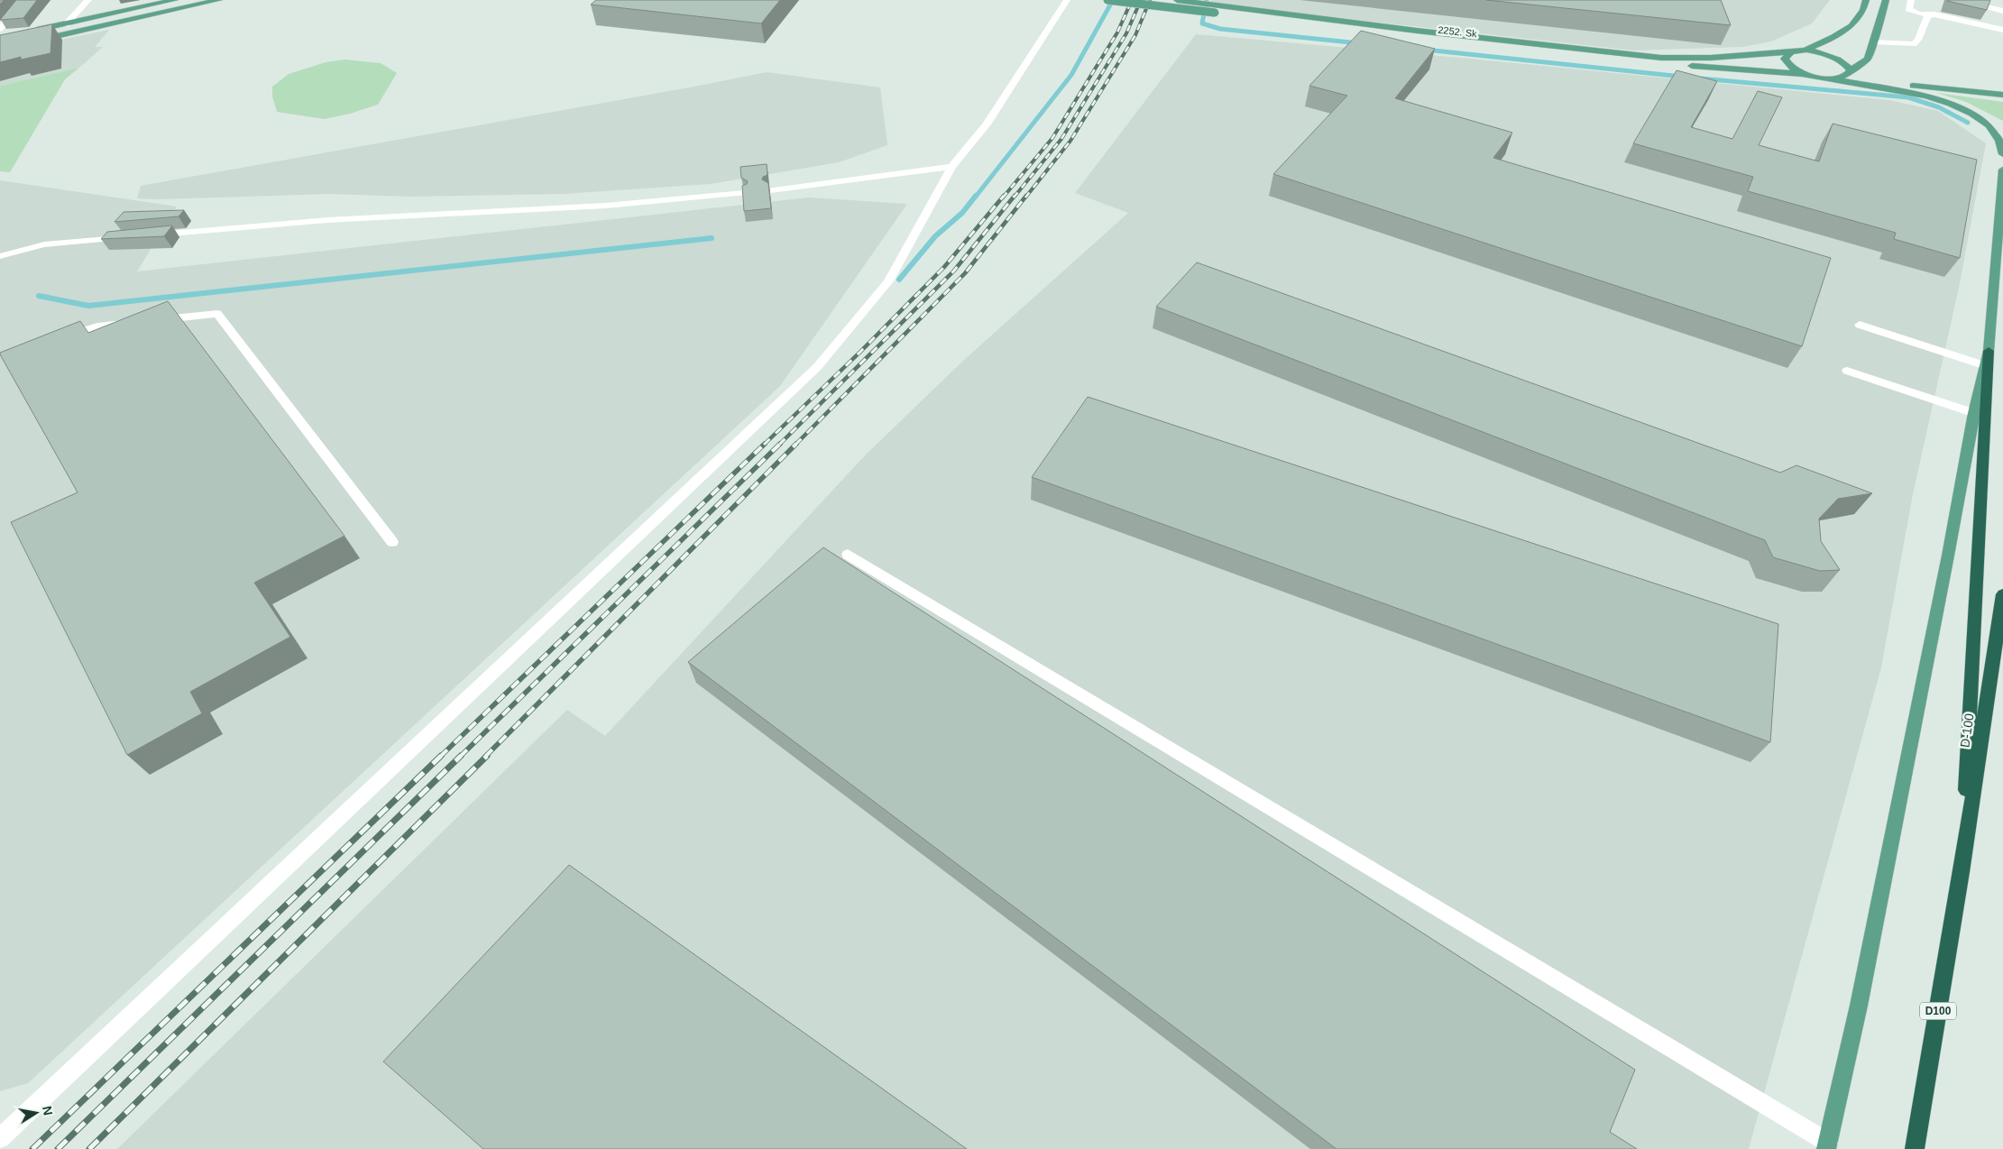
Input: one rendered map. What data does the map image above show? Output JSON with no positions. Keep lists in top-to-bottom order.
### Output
{
  "streets": {
    "highway": ["D-100", "D100"],
    "main road": ["2252. Sk"]
  },
  "crossings": [
    ["D-100", "D100"]
  ],
  "north": "right"
}
